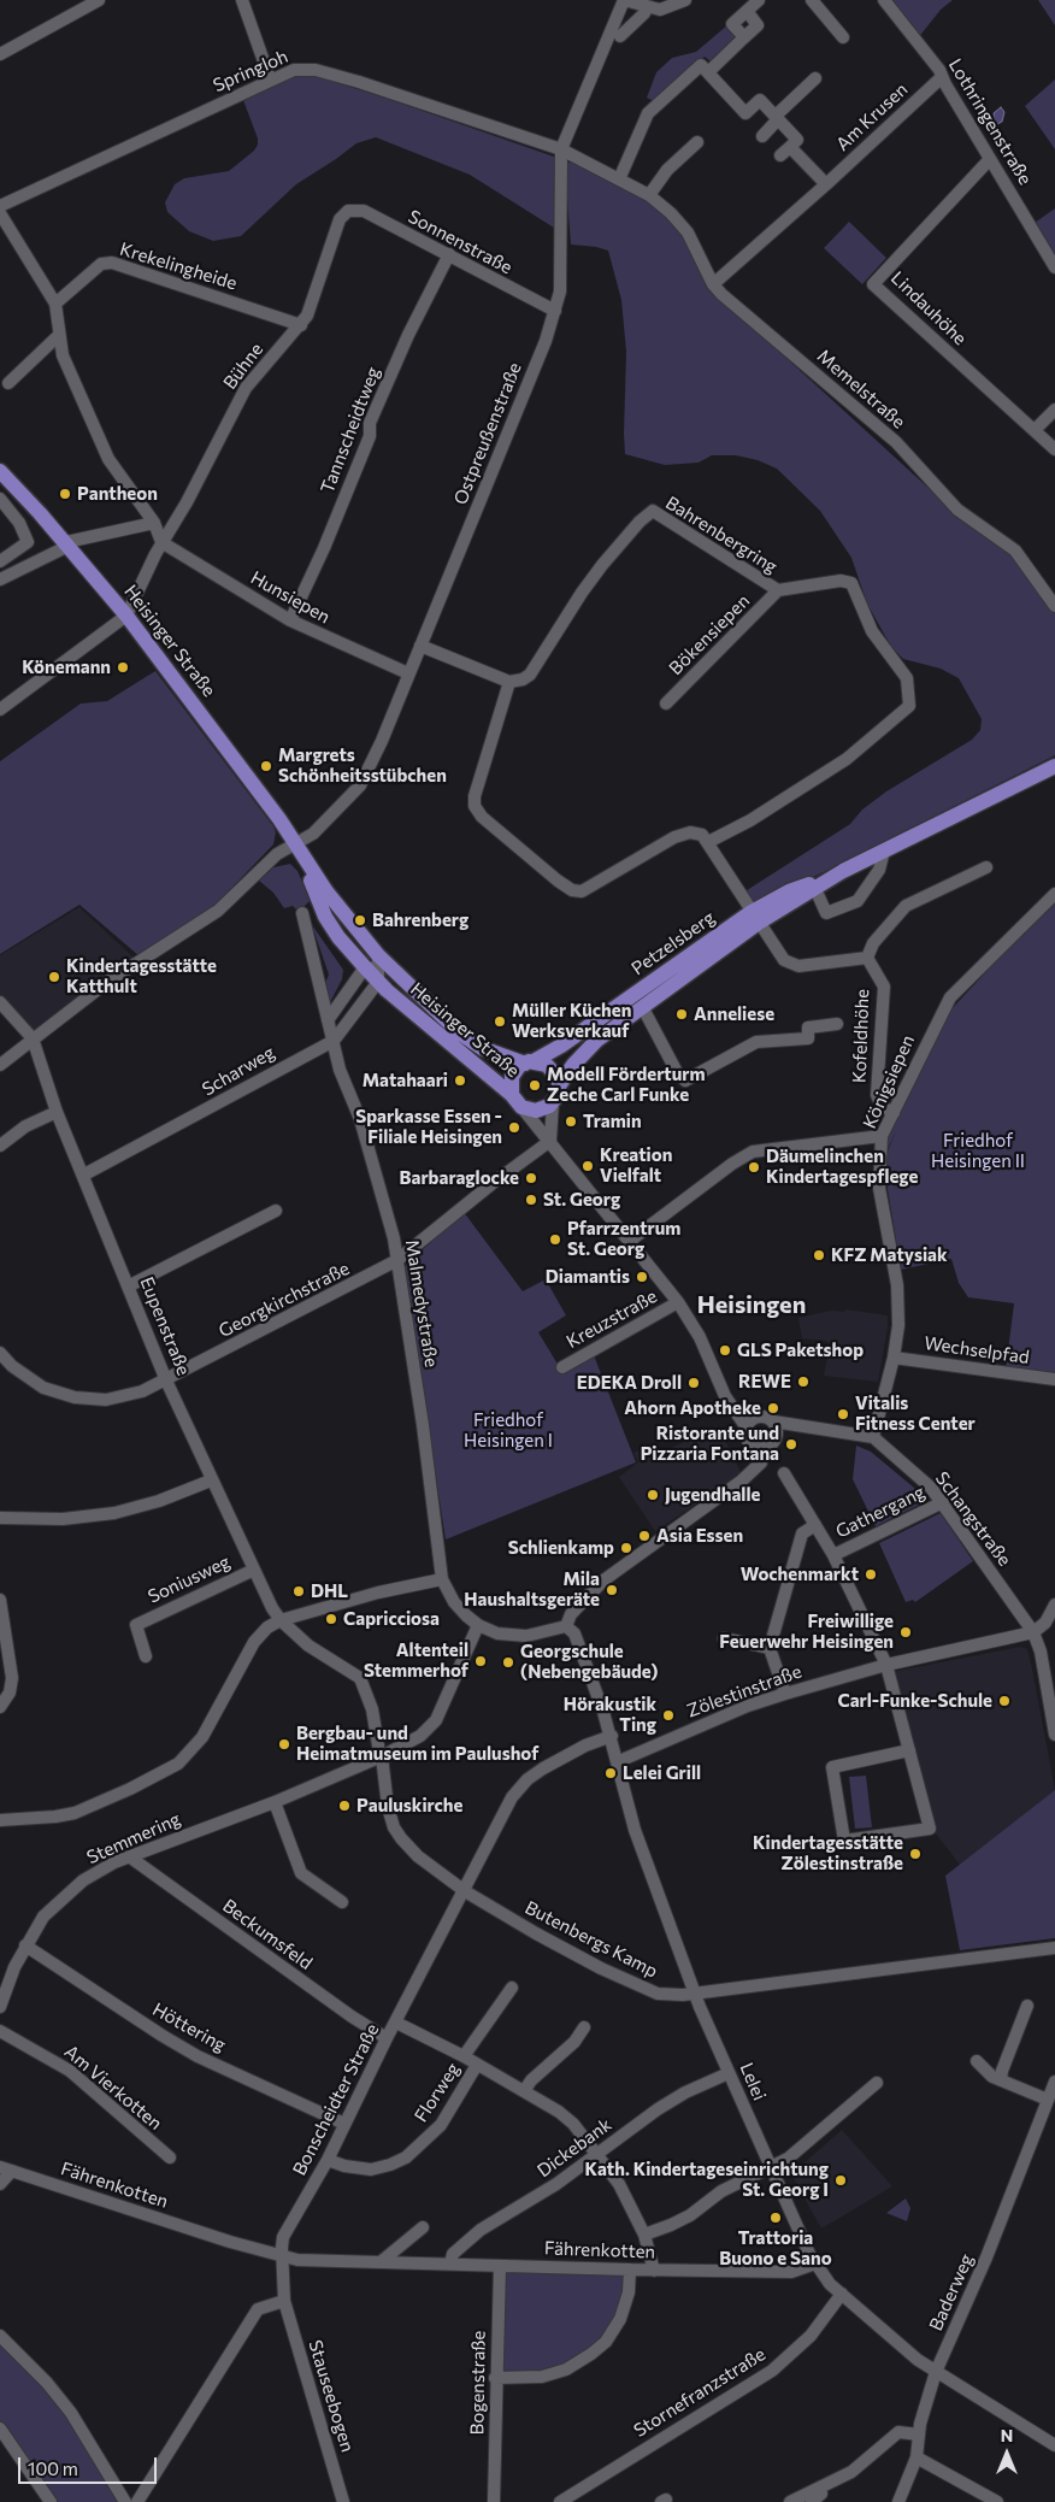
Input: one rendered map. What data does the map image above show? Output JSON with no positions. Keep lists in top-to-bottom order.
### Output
{
  "streets": {
    "main road": ["Heisinger Straße", "Petzelsberg"],
    "street": [
      "Springloh",
      "Am Krusen",
      "Lothringenstraße",
      "Sonnenstraße",
      "Krekelingheide",
      "Lindauhöhe",
      "Bühne",
      "Memelstraße",
      "Tannscheidtweg",
      "Ostpreußenstraße",
      "Bahrenbergring",
      "Hunsiepen",
      "Bökensiepen",
      "Kofeldhöhe",
      "Scharweg",
      "Königsiepen",
      "Georgkirchstraße",
      "Malmedystraße",
      "Kreuzstraße",
      "Eupenstraße",
      "Wechselpfad",
      "Gathergang",
      "Schangstraße",
      "Soniusweg",
      "Zölestinstraße",
      "Stemmering",
      "Beckumsfeld",
      "Butenbergs Kamp",
      "Höttering",
      "Lelei",
      "Am Vierkotten",
      "Florweg",
      "Bonscheidter Straße",
      "Dickebank",
      "Fährenkotten",
      "Baderweg",
      "Bogenstraße",
      "Stornefranzstraße",
      "Stauseebogen"
    ]
  },
  "crossings": [
    ["Springloh", "Memelstraße"],
    ["Springloh", "Ostpreußenstraße"],
    ["Am Krusen", "Lothringenstraße"],
    ["Am Krusen", "Memelstraße"],
    ["Lothringenstraße", "Lindauhöhe"],
    ["Sonnenstraße", "Bühne"],
    ["Sonnenstraße", "Tannscheidtweg"],
    ["Sonnenstraße", "Ostpreußenstraße"],
    ["Krekelingheide", "Bühne"],
    ["Bühne", "Hunsiepen"],
    ["Bühne", "Heisinger Straße"],
    ["Memelstraße", "Ostpreußenstraße"],
    ["Tannscheidtweg", "Hunsiepen"],
    ["Ostpreußenstraße", "Hunsiepen"],
    ["Ostpreußenstraße", "Heisinger Straße"],
    ["Ostpreußenstraße", "Eupenstraße"],
    ["Bahrenbergring", "Bökensiepen"],
    ["Heisinger Straße", "Petzelsberg"],
    ["Heisinger Straße", "Scharweg"],
    ["Kofeldhöhe", "Königsiepen"],
    ["Scharweg", "Malmedystraße"],
    ["Scharweg", "Eupenstraße"],
    ["Königsiepen", "Wechselpfad"],
    ["Königsiepen", "Schangstraße"],
    ["Georgkirchstraße", "Malmedystraße"],
    ["Georgkirchstraße", "Eupenstraße"],
    ["Eupenstraße", "Soniusweg"],
    ["Eupenstraße", "Butenbergs Kamp"],
    ["Gathergang", "Schangstraße"],
    ["Schangstraße", "Zölestinstraße"],
    ["Zölestinstraße", "Lelei"],
    ["Stemmering", "Beckumsfeld"],
    ["Stemmering", "Butenbergs Kamp"],
    ["Stemmering", "Höttering"],
    ["Beckumsfeld", "Bonscheidter Straße"],
    ["Butenbergs Kamp", "Lelei"],
    ["Butenbergs Kamp", "Bonscheidter Straße"],
    ["Höttering", "Bonscheidter Straße"],
    ["Lelei", "Bonscheidter Straße"],
    ["Lelei", "Dickebank"],
    ["Lelei", "Fährenkotten"],
    ["Lelei", "Baderweg"],
    ["Lelei", "Stornefranzstraße"],
    ["Florweg", "Bonscheidter Straße"],
    ["Bonscheidter Straße", "Fährenkotten"],
    ["Bonscheidter Straße", "Stauseebogen"],
    ["Dickebank", "Fährenkotten"],
    ["Fährenkotten", "Bogenstraße"]
  ],
  "districts": ["Heisingen"],
  "parks": ["Friedhof Heisingen II", "Friedhof Heisingen I"],
  "places": [
    "Pantheon",
    "Könemann",
    "Margrets Schönheitsstübchen",
    "Bahrenberg",
    "Kindertagesstätte Katthult",
    "Anneliese",
    "Müller Küchen Werksverkauf",
    "Matahaari",
    "Modell Förderturm Zeche Carl Funke",
    "Tramin",
    "Sparkasse Essen - Filiale Heisingen",
    "Kreation Vielfalt",
    "Däumelinchen Kindertagespflege",
    "Barbaraglocke",
    "St. Georg",
    "Pfarrzentrum St. Georg",
    "KFZ Matysiak",
    "Diamantis",
    "GLS Paketshop",
    "REWE",
    "EDEKA Droll",
    "Ahorn Apotheke",
    "Vitalis Fitness Center",
    "Ristorante und Pizzaria Fontana",
    "Jugendhalle",
    "Asia Essen",
    "Schlienkamp",
    "Wochenmarkt",
    "Mila Haushaltsgeräte",
    "DHL",
    "Capricciosa",
    "Freiwillige Feuerwehr Heisingen",
    "Altenteil Stemmerhof",
    "Georgschule (Nebengebäude)",
    "Carl-Funke-Schule",
    "Hörakustik Ting",
    "Bergbau- und Heimatmuseum im Paulushof",
    "Lelei Grill",
    "Pauluskirche",
    "Kindertagesstätte Zölestinstraße",
    "Kath. Kindertageseinrichtung St. Georg I",
    "Trattoria Buono e Sano"
  ],
  "scale_bar": "100 m",
  "north": "top"
}
